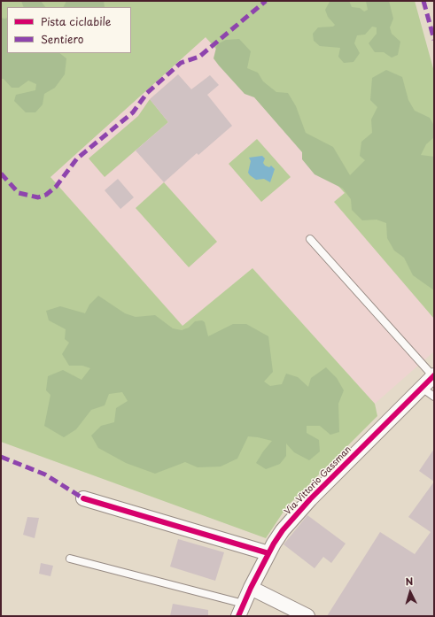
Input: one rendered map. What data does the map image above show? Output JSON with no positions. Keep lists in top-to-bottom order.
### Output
{
  "streets": {
    "street": ["Via Vittorio Gassman"]
  },
  "legend": ["Pista ciclabile", "Sentiero"],
  "north": "top"
}
